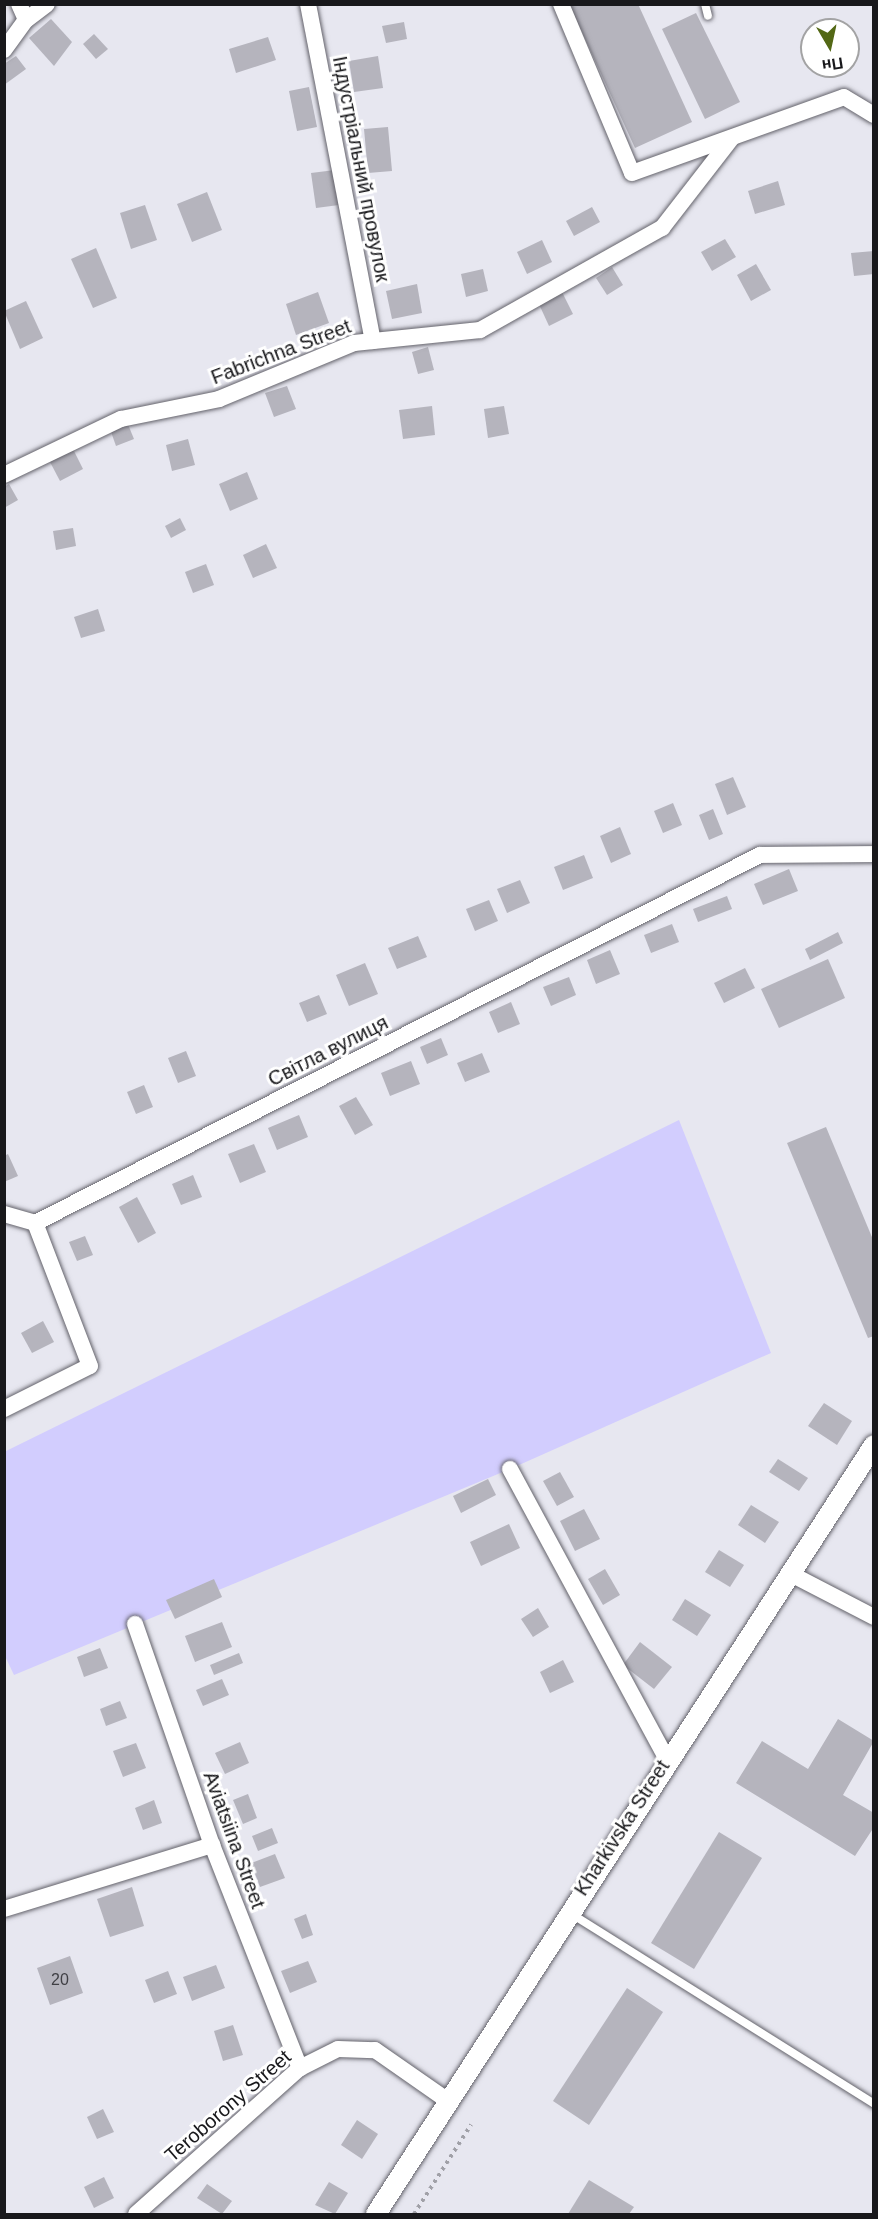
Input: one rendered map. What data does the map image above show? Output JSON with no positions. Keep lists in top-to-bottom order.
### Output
{
  "streets": {
    "street": [
      "Індустріальний провулок",
      "Fabrichna Street",
      "Світла вулиця",
      "Kharkivska Street",
      "Aviatsiina Street",
      "Teroborony Street"
    ]
  },
  "crossings": [
    ["Індустріальний провулок", "Fabrichna Street"],
    ["Kharkivska Street", "Teroborony Street"],
    ["Aviatsiina Street", "Teroborony Street"]
  ],
  "house_numbers": ["20"],
  "north": "bottom"
}
